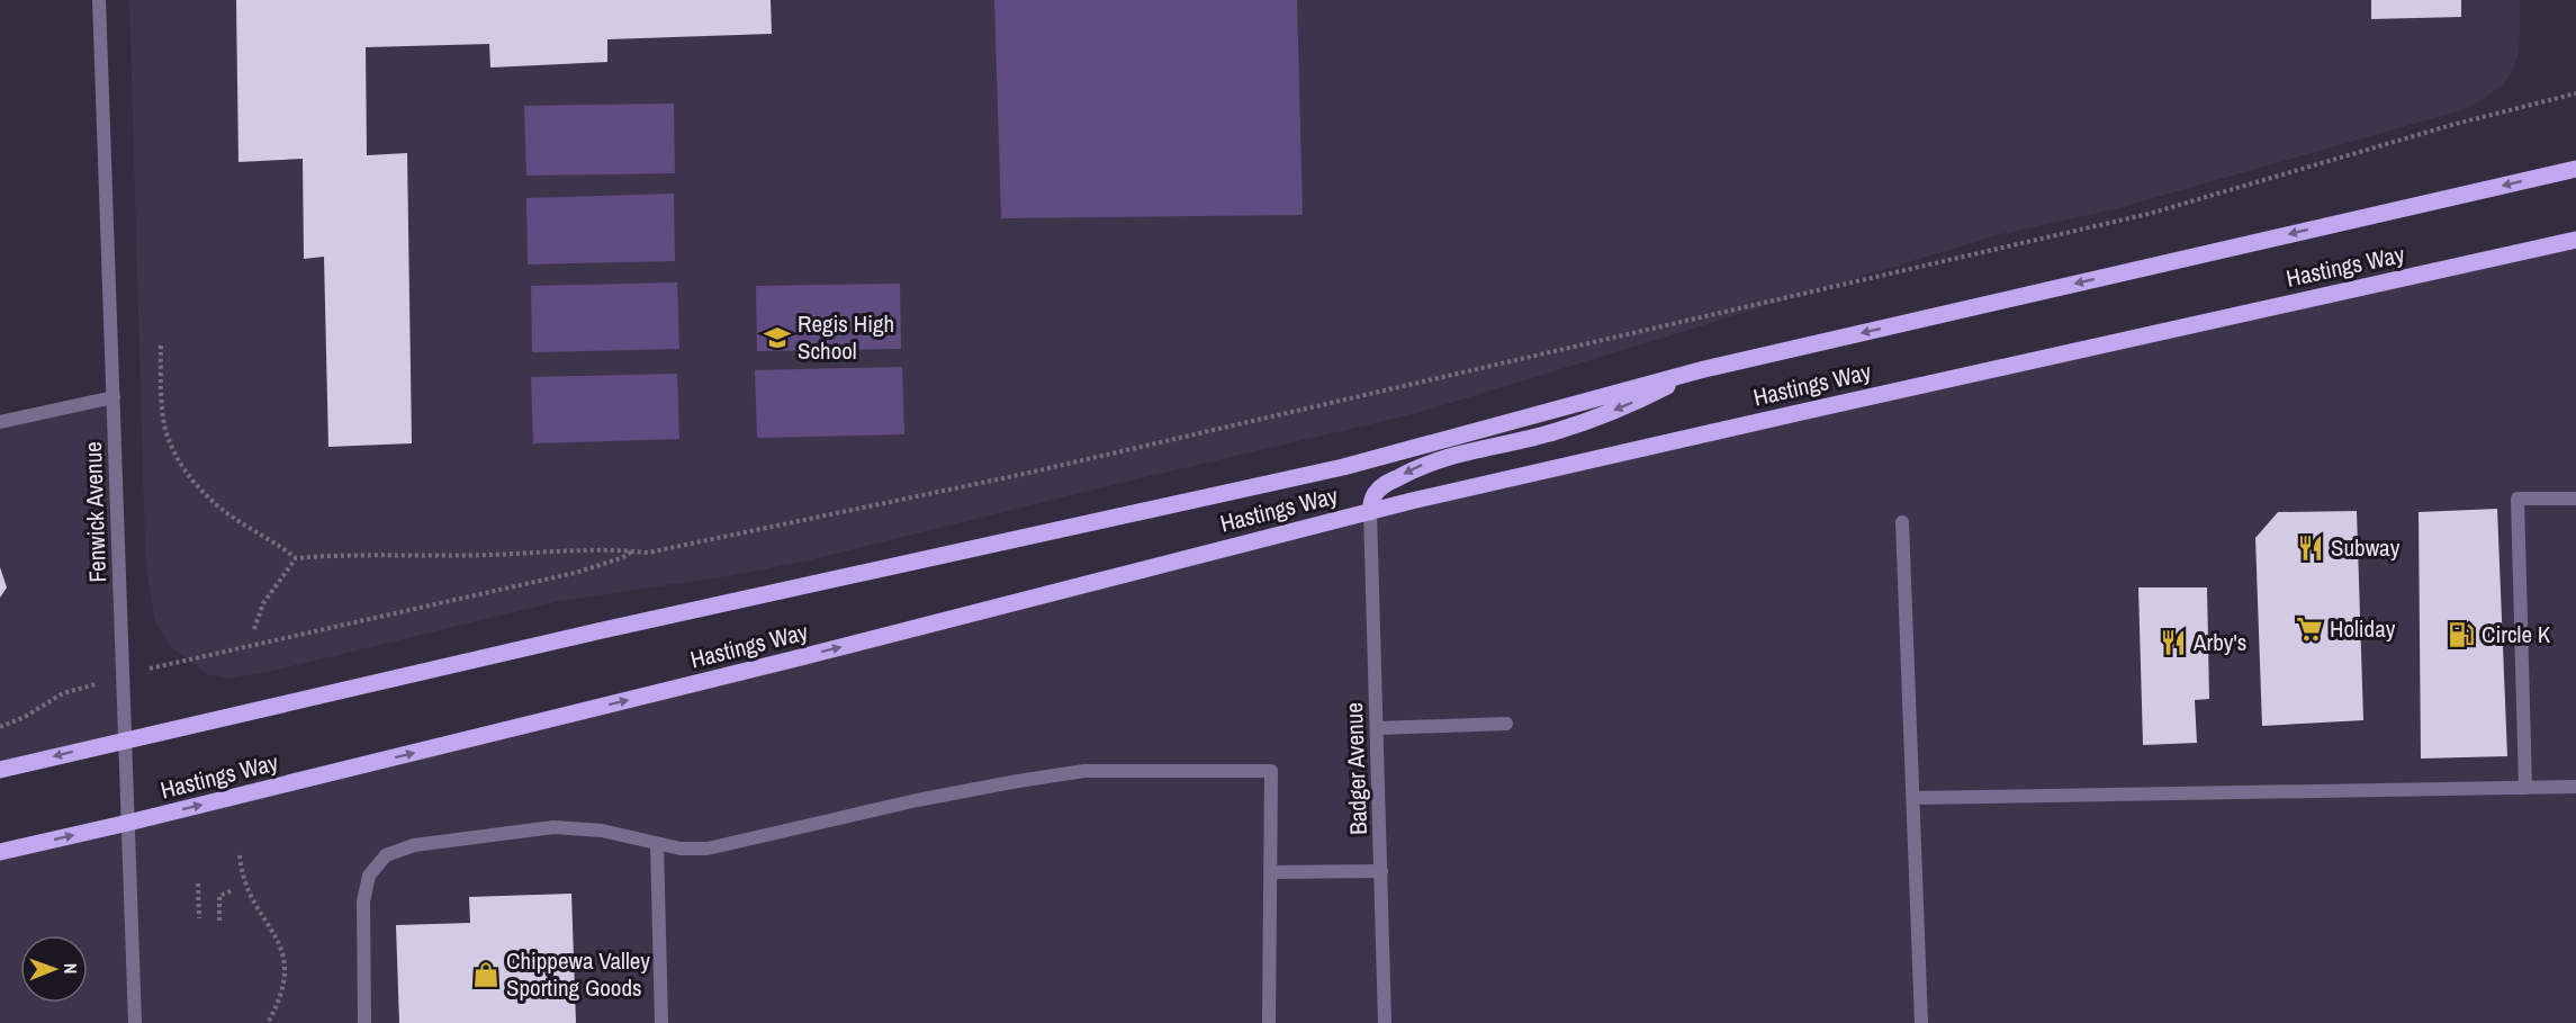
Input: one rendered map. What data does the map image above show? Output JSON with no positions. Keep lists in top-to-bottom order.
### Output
{
  "streets": {
    "main road": ["Hastings Way"],
    "street": ["Fenwick Avenue", "Badger Avenue"]
  },
  "crossings": [
    ["Hastings Way", "Fenwick Avenue"],
    ["Hastings Way", "Badger Avenue"]
  ],
  "places": {
    "school or university": ["Regis High School"],
    "restaurant": ["Subway", "Arby's"],
    "supermarket": ["Holiday"],
    "fuel station": ["Circle K"],
    "shop": ["Chippewa Valley Sporting Goods"]
  },
  "north": "right"
}
